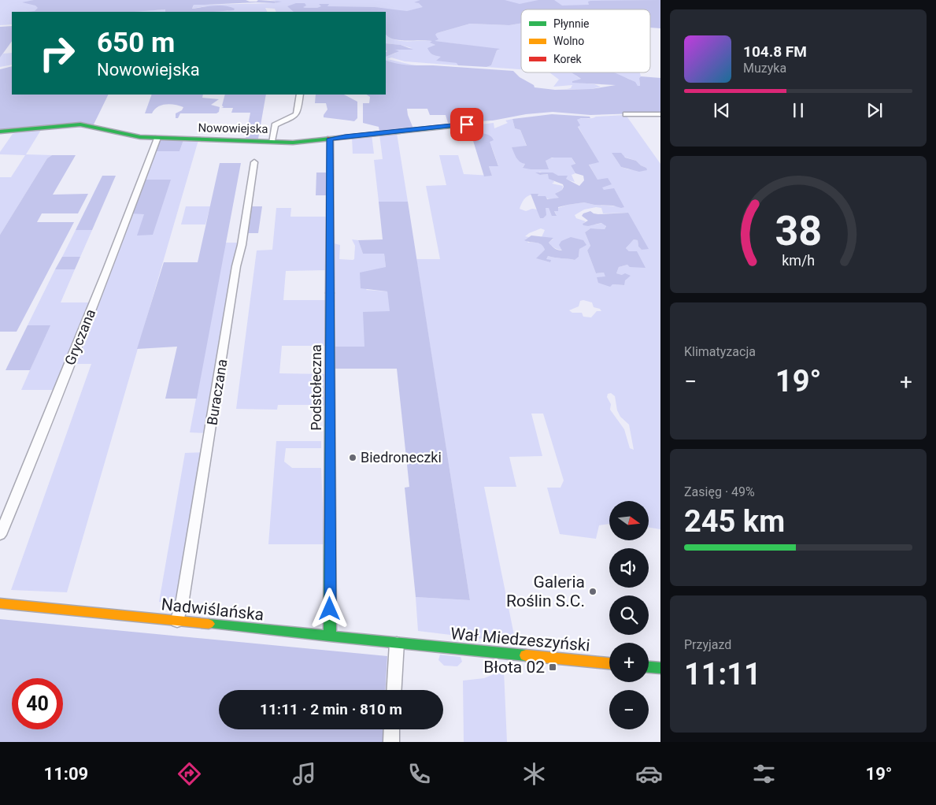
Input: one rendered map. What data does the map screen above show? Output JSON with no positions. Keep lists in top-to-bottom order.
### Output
{
  "streets": {
    "street": [
      "Nowowiejska",
      "Gryczana",
      "Podstołeczna",
      "Buraczana",
      "Nadwiślańska",
      "Wał Miedzeszyński"
    ]
  },
  "crossings": [
    ["Nowowiejska", "Gryczana"],
    ["Nowowiejska", "Podstołeczna"],
    ["Podstołeczna", "Nadwiślańska"],
    ["Buraczana", "Nadwiślańska"],
    ["Nadwiślańska", "Wał Miedzeszyński"]
  ],
  "places": {
    "other": ["Biedroneczki", "Galeria Roślin S.C."],
    "transit": ["Błota 02"]
  },
  "legend": ["Płynnie", "Wolno", "Korek"],
  "north": "right",
  "page": {
    "turn": ["650 m", "Nowowiejska"],
    "song": ["104.8 FM", "Muzyka"],
    "tile": [
      "Klimatyzacja",
      ["Zasięg · 49%", "245 km"],
      ["Przyjazd", "11:11"]
    ],
    "heat": ["−", "19°", "+"],
    "map_buttons": ["+", "−"],
    "limit": "40",
    "trip": "11:11 · 2 min · 810 m",
    "tabs": ["11:09", "19°"],
    "gauge": ["38", "km/h"]
  }
}
